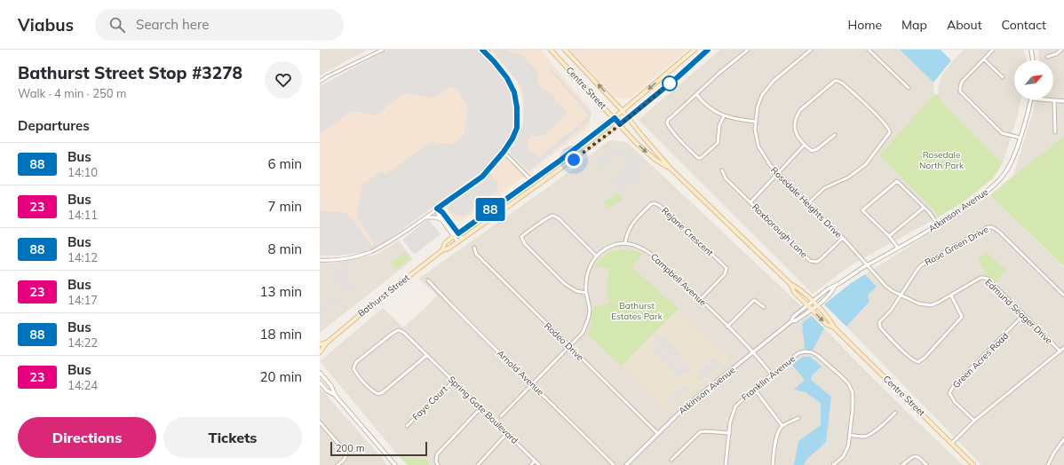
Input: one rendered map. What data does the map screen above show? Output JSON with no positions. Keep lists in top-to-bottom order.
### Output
{
  "streets": {
    "main road": ["Centre Street", "Bathurst Street"],
    "street": [
      "Rosedale Heights Drive",
      "Atkinson Avenue",
      "Roxborough Lane",
      "Rejane Crescent",
      "Rose Green Drive",
      "Campbell Avenue",
      "Edmund Seager Drive",
      "Rodeo Drive",
      "Green Acres Road",
      "Arnold Avenue",
      "Franklin Avenue",
      "Faye Court",
      "Spring Gate Boulevard"
    ]
  },
  "crossings": [
    ["Centre Street", "Atkinson Avenue"],
    ["Centre Street", "Bathurst Street"],
    ["Rosedale Heights Drive", "Atkinson Avenue"],
    ["Rosedale Heights Drive", "Roxborough Lane"],
    ["Rosedale Heights Drive", "Edmund Seager Drive"],
    ["Atkinson Avenue", "Campbell Avenue"],
    ["Atkinson Avenue", "Edmund Seager Drive"],
    ["Atkinson Avenue", "Rodeo Drive"],
    ["Rejane Crescent", "Campbell Avenue"],
    ["Rose Green Drive", "Edmund Seager Drive"],
    ["Campbell Avenue", "Franklin Avenue"],
    ["Edmund Seager Drive", "Green Acres Road"],
    ["Faye Court", "Spring Gate Boulevard"]
  ],
  "parks": ["Rosedale North Park", "Bathurst Estates Park"],
  "lines": ["bus line 88"],
  "scale_bar": "200 m",
  "north": "top right",
  "page": {
    "header": "Viabus",
    "search": "Search here",
    "nav": [
      "Home",
      "Map",
      "About",
      "Contact"
    ],
    "heading": [
      ["Bathurst Street Stop #3278", "Walk · 4 min · 250 m"],
      "Departures"
    ],
    "on_map": "88",
    "list": [
      {
        "mark": "88",
        "name": "Bus",
        "note": "14:10",
        "value": "6 min"
      },
      {
        "mark": "23",
        "name": "Bus",
        "note": "14:11",
        "value": "7 min"
      },
      {
        "mark": "88",
        "name": "Bus",
        "note": "14:12",
        "value": "8 min"
      },
      {
        "mark": "23",
        "name": "Bus",
        "note": "14:17",
        "value": "13 min"
      },
      {
        "mark": "88",
        "name": "Bus",
        "note": "14:22",
        "value": "18 min"
      },
      {
        "mark": "23",
        "name": "Bus",
        "note": "14:24",
        "value": "20 min"
      }
    ],
    "buttons": ["Directions", "Tickets"],
    "scale": "200 m"
  }
}
